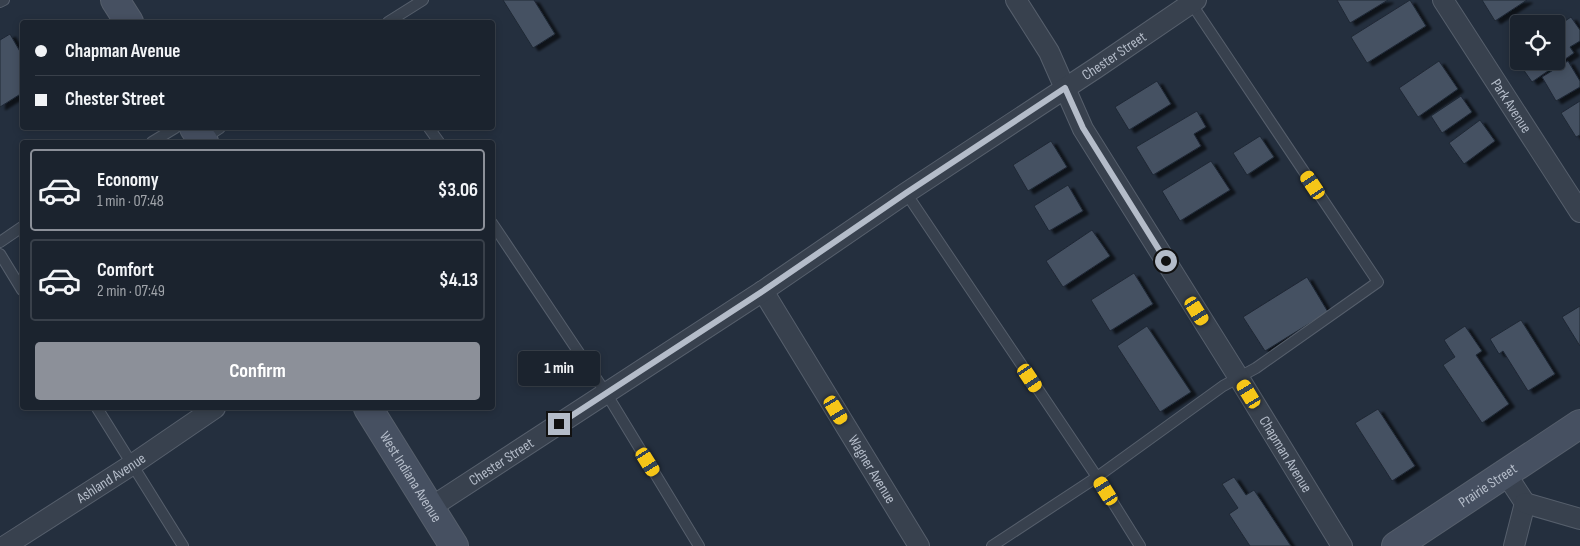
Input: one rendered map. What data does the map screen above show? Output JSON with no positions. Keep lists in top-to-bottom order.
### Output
{
  "streets": {
    "main road": ["West Indiana Avenue", "Prairie Street"],
    "street": [
      "Chester Street",
      "Park Avenue",
      "Chapman Avenue",
      "Wagner Avenue",
      "Ashland Avenue"
    ]
  },
  "crossings": [
    ["Chester Street", "Chapman Avenue"],
    ["Chester Street", "Wagner Avenue"],
    ["Chester Street", "West Indiana Avenue"]
  ],
  "page": {
    "banner": ["Chapman Avenue", "Chester Street"],
    "list": [
      {
        "name": "Economy",
        "note": "1 min · 07:48",
        "value": "$3.06"
      },
      {
        "name": "Comfort",
        "note": "2 min · 07:49",
        "value": "$4.13"
      }
    ],
    "buttons": "Confirm",
    "bubble": "1 min"
  }
}
